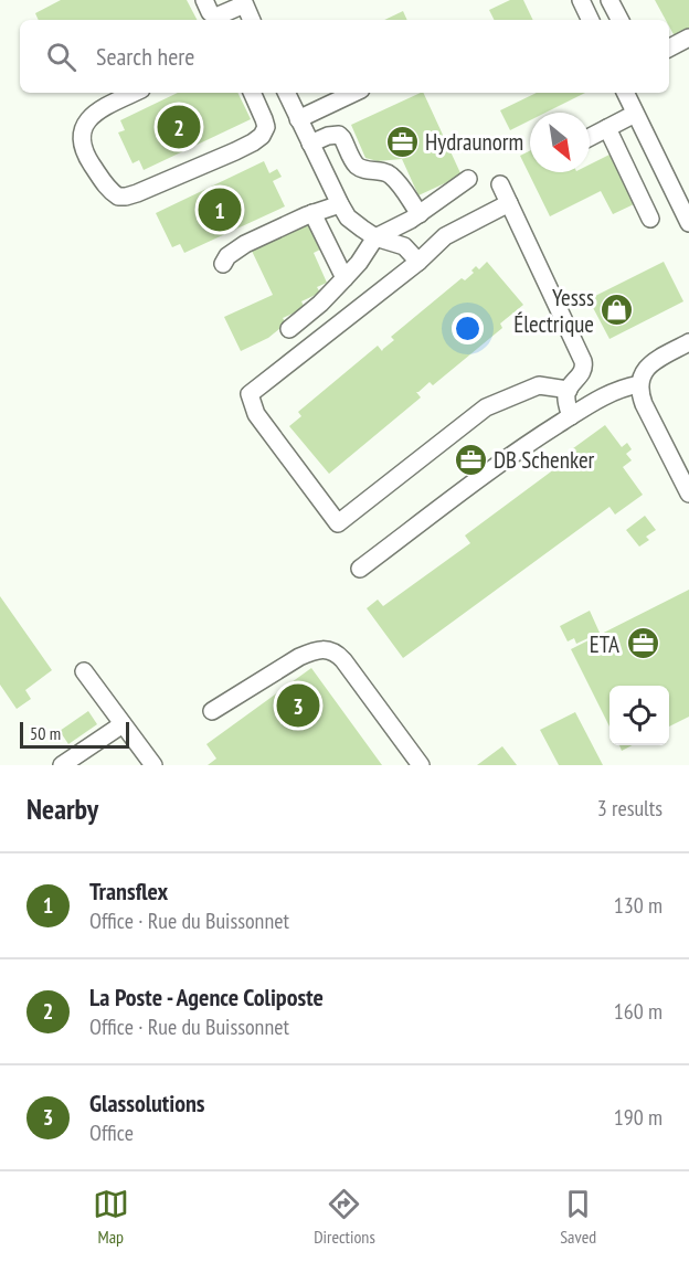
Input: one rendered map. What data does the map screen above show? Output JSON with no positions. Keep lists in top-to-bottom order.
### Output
{
  "places": {
    "office": ["Hydraunorm", "DB Schenker", "ETA"],
    "shop": ["Yesss Électrique"]
  },
  "scale_bar": "50 m",
  "north": "bottom right",
  "page": {
    "search": "Search here",
    "pins": ["2", "1", "3"],
    "scale": "50 m",
    "heading": ["Nearby", "3 results"],
    "list": [
      {
        "mark": "1",
        "name": "Transflex",
        "note": "Office · Rue du Buissonnet",
        "value": "130 m"
      },
      {
        "mark": "2",
        "name": "La Poste - Agence Coliposte",
        "note": "Office · Rue du Buissonnet",
        "value": "160 m"
      },
      {
        "mark": "3",
        "name": "Glassolutions",
        "note": "Office",
        "value": "190 m"
      }
    ],
    "nav": ["Map", "Directions", "Saved"]
  }
}
